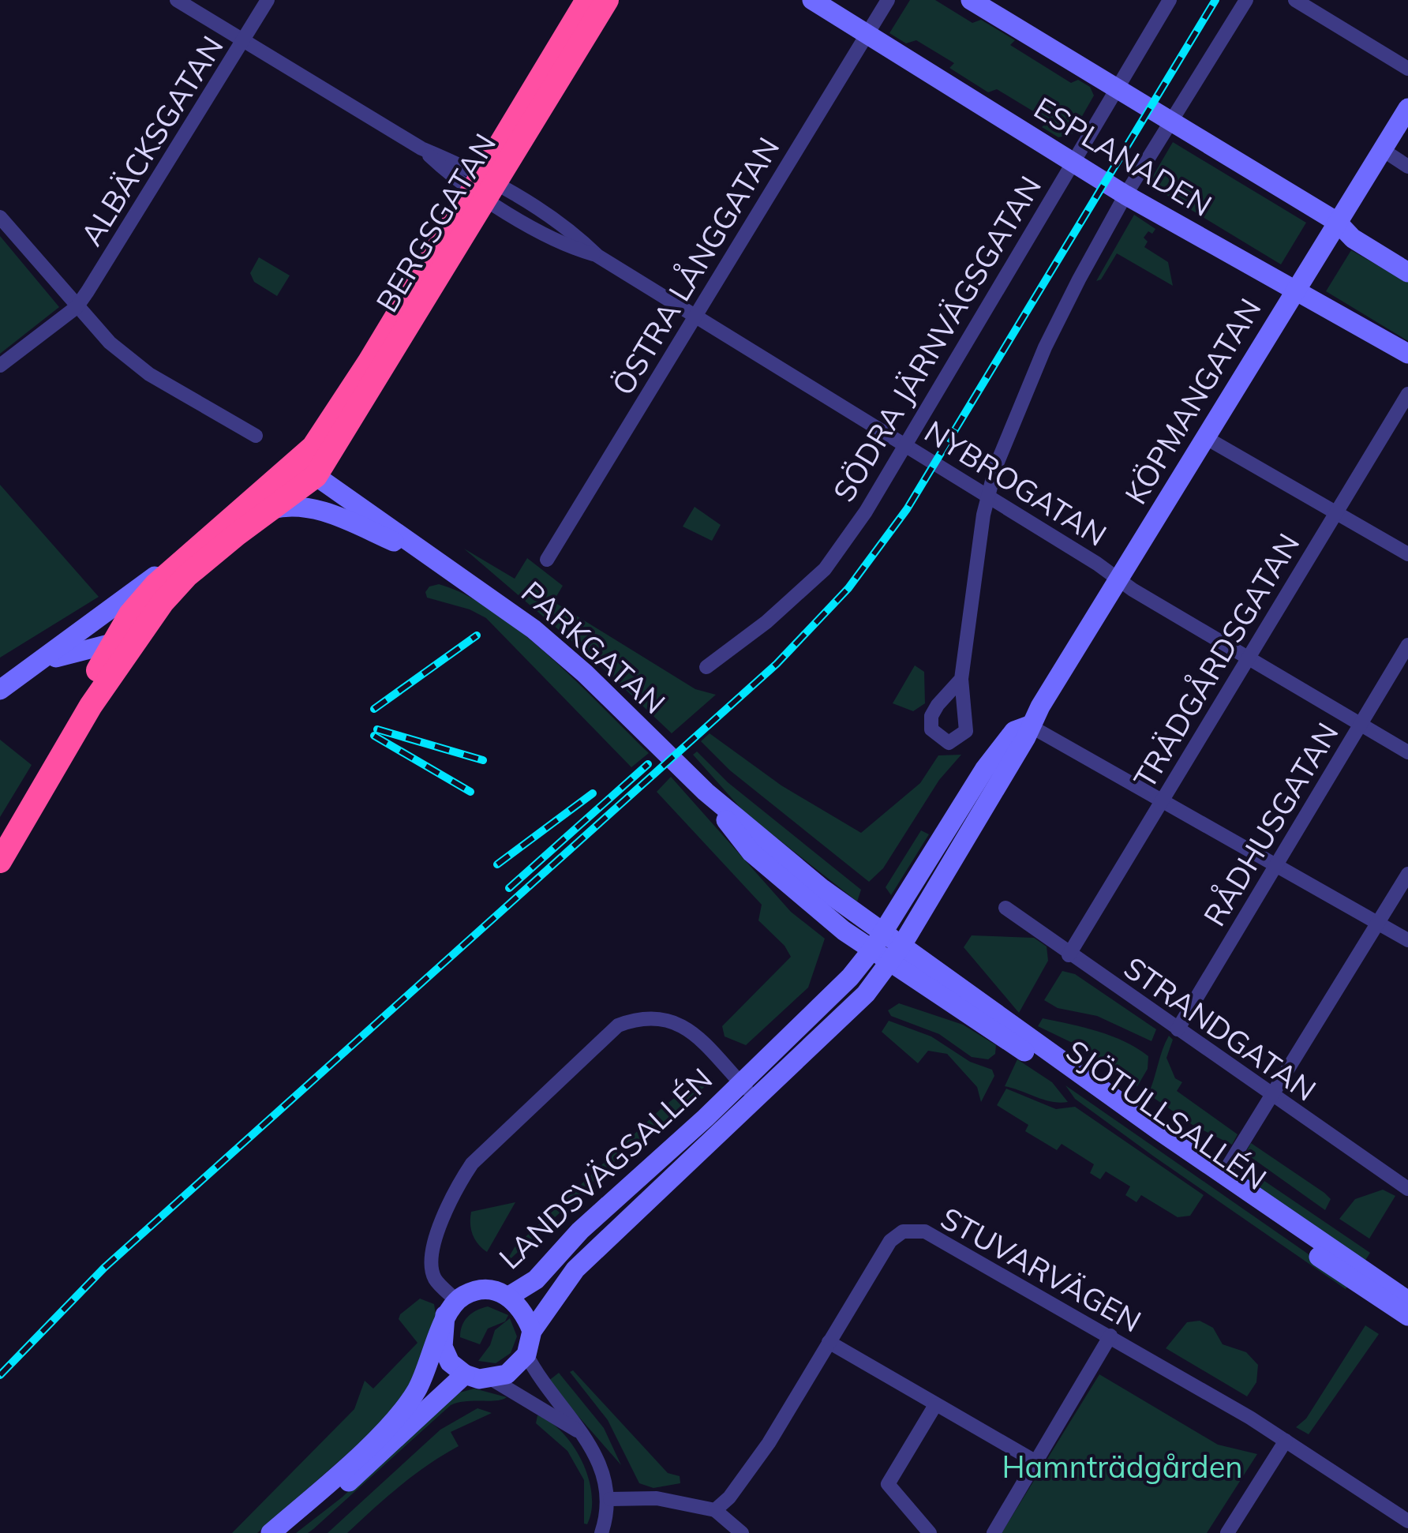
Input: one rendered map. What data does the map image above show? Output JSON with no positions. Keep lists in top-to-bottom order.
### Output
{
  "streets": {
    "highway": ["BERGSGATAN"],
    "main road": [
      "ESPLANADEN",
      "KÖPMANGATAN",
      "PARKGATAN",
      "SJÖTULLSALLÉN",
      "LANDSVÄGSALLÉN"
    ],
    "street": [
      "ALBÄCKSGATAN",
      "ÖSTRA LÅNGGATAN",
      "SÖDRA JÄRNVÄGSGATAN",
      "NYBROGATAN",
      "TRÄDGÅRDSGATAN",
      "RÅDHUSGATAN",
      "STRANDGATAN",
      "STUVARVÄGEN"
    ]
  },
  "crossings": [
    ["ALBÄCKSGATAN", "NYBROGATAN"],
    ["ESPLANADEN", "ÖSTRA LÅNGGATAN"],
    ["ESPLANADEN", "SÖDRA JÄRNVÄGSGATAN"],
    ["ESPLANADEN", "KÖPMANGATAN"],
    ["BERGSGATAN", "NYBROGATAN"],
    ["BERGSGATAN", "PARKGATAN"],
    ["ÖSTRA LÅNGGATAN", "NYBROGATAN"],
    ["SÖDRA JÄRNVÄGSGATAN", "NYBROGATAN"],
    ["KÖPMANGATAN", "NYBROGATAN"],
    ["KÖPMANGATAN", "PARKGATAN"],
    ["KÖPMANGATAN", "SJÖTULLSALLÉN"],
    ["KÖPMANGATAN", "LANDSVÄGSALLÉN"],
    ["NYBROGATAN", "TRÄDGÅRDSGATAN"],
    ["NYBROGATAN", "RÅDHUSGATAN"],
    ["PARKGATAN", "LANDSVÄGSALLÉN"],
    ["TRÄDGÅRDSGATAN", "STRANDGATAN"],
    ["RÅDHUSGATAN", "STRANDGATAN"],
    ["SJÖTULLSALLÉN", "LANDSVÄGSALLÉN"]
  ],
  "parks": ["Hamnträdgården"]
}
